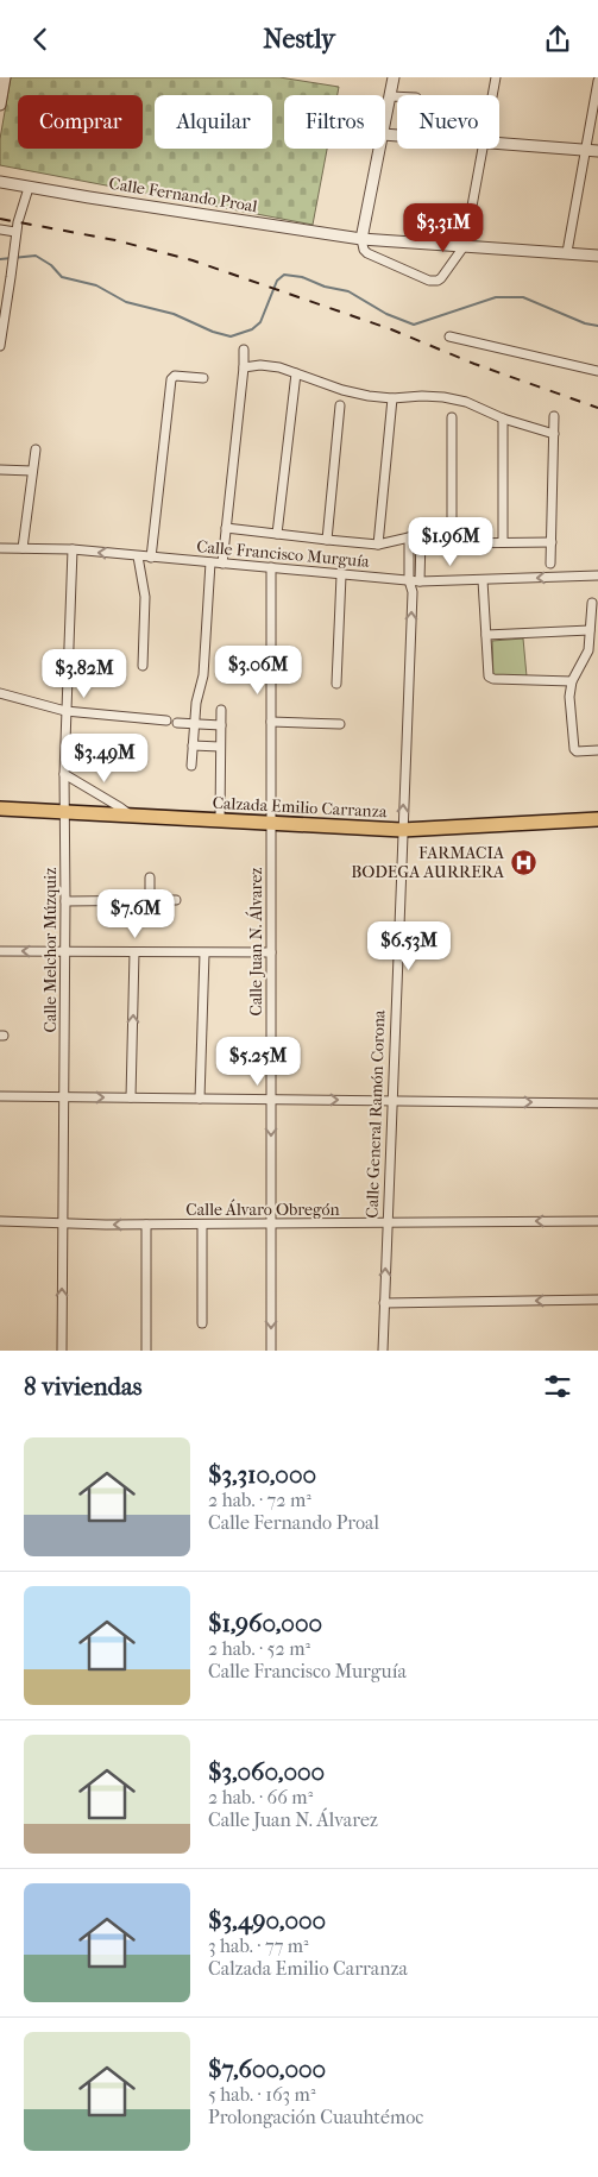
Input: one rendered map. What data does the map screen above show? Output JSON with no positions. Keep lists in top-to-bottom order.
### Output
{
  "streets": {
    "main road": ["Calzada Emilio Carranza"],
    "street": [
      "Calle Fernando Proal",
      "Calle Francisco Murguía",
      "Calle Juan N. Álvarez",
      "Calle Melchor Múzquiz",
      "Calle General Ramón Corona",
      "Calle Álvaro Obregón"
    ]
  },
  "crossings": [
    ["Calle Francisco Murguía", "Calle Juan N. Álvarez"],
    ["Calle Francisco Murguía", "Calle Melchor Múzquiz"],
    ["Calle Francisco Murguía", "Calle General Ramón Corona"],
    ["Calzada Emilio Carranza", "Calle Juan N. Álvarez"],
    ["Calzada Emilio Carranza", "Calle Melchor Múzquiz"],
    ["Calzada Emilio Carranza", "Calle General Ramón Corona"],
    ["Calle Juan N. Álvarez", "Calle Álvaro Obregón"],
    ["Calle Melchor Múzquiz", "Calle Álvaro Obregón"],
    ["Calle General Ramón Corona", "Calle Álvaro Obregón"]
  ],
  "one_way": ["Calle Álvaro Obregón"],
  "places": {
    "hospital": ["FARMACIA BODEGA AURRERA"]
  },
  "page": {
    "header": "Nestly",
    "chip": [
      "Comprar",
      "Alquilar",
      "Filtros",
      "Nuevo"
    ],
    "price": [
      "$3.31M",
      "$1.96M",
      "$3.06M",
      "$3.82M",
      "$3.49M",
      "$7.6M",
      "$6.53M",
      "$5.25M"
    ],
    "heading": "8 viviendas",
    "list": [
      {
        "name": "$3,310,000",
        "note": "2 hab. · 72 m² · Calle Fernando Proal"
      },
      {
        "name": "$1,960,000",
        "note": "2 hab. · 52 m² · Calle Francisco Murguía"
      },
      {
        "name": "$3,060,000",
        "note": "2 hab. · 66 m² · Calle Juan N. Álvarez"
      },
      {
        "name": "$3,490,000",
        "note": "3 hab. · 77 m² · Calzada Emilio Carranza"
      },
      {
        "name": "$7,600,000",
        "note": "5 hab. · 163 m² · Prolongación Cuauhtémoc"
      }
    ]
  }
}
